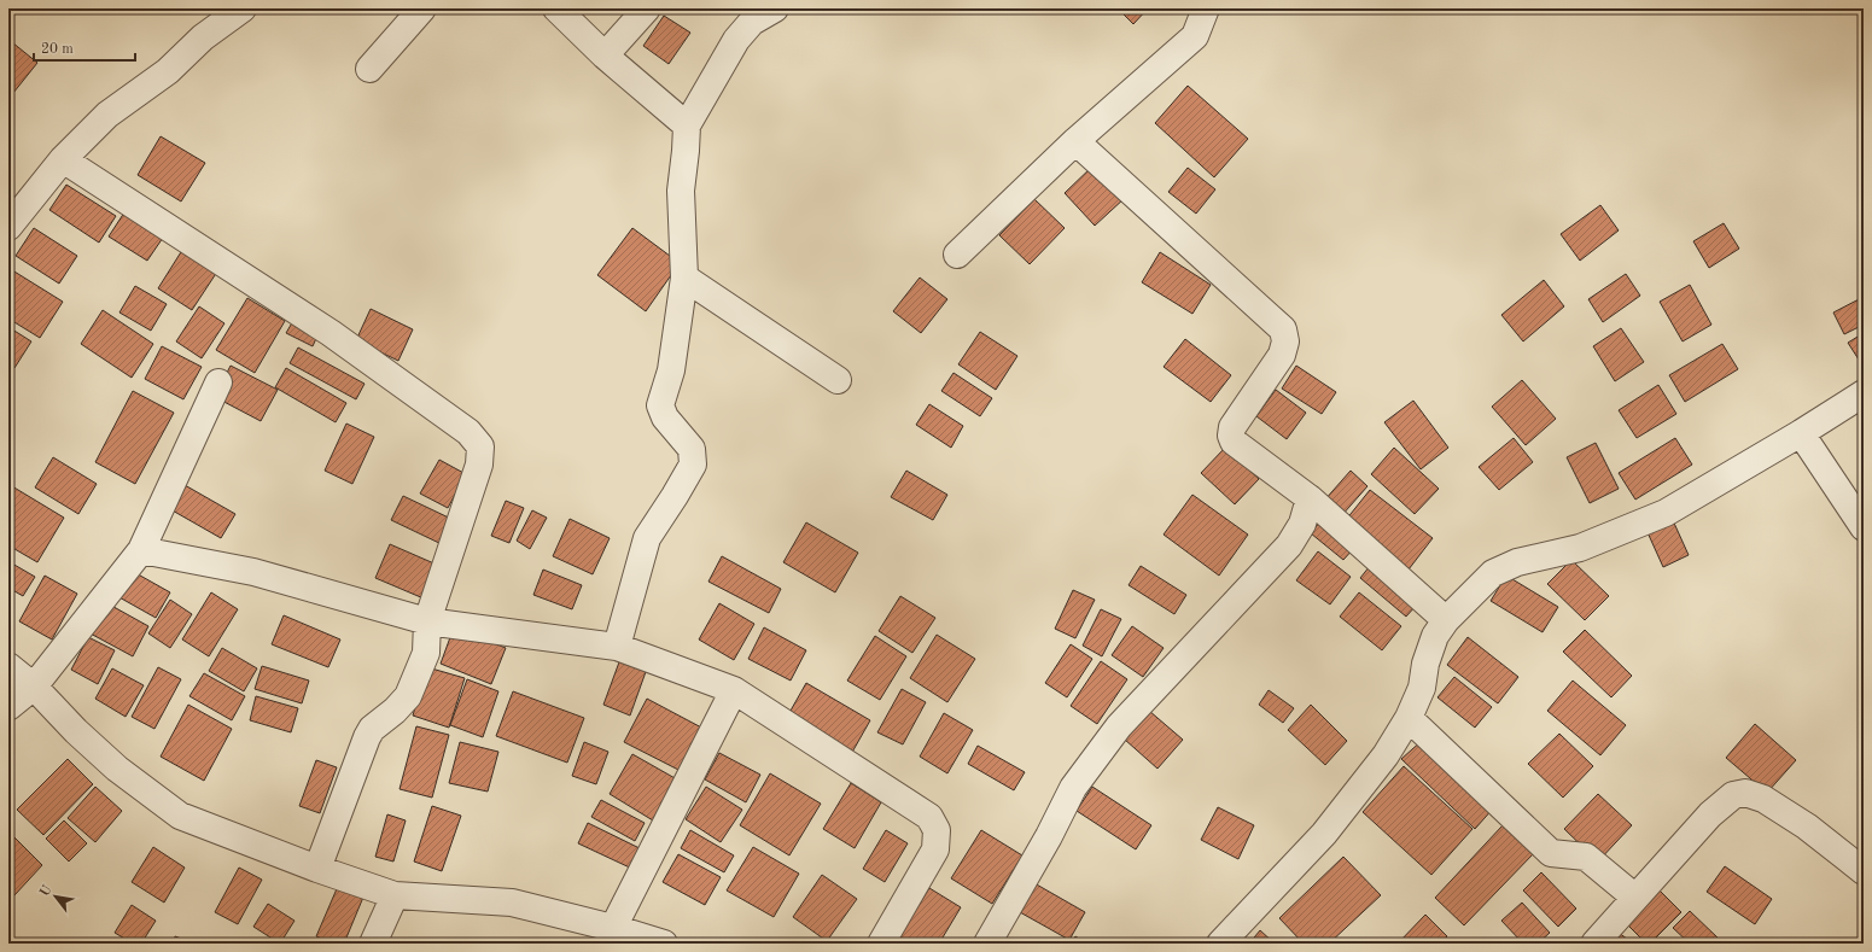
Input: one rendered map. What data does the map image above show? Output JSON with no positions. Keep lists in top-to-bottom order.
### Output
{
  "scale_bar": "20 m",
  "north": "top left"
}
